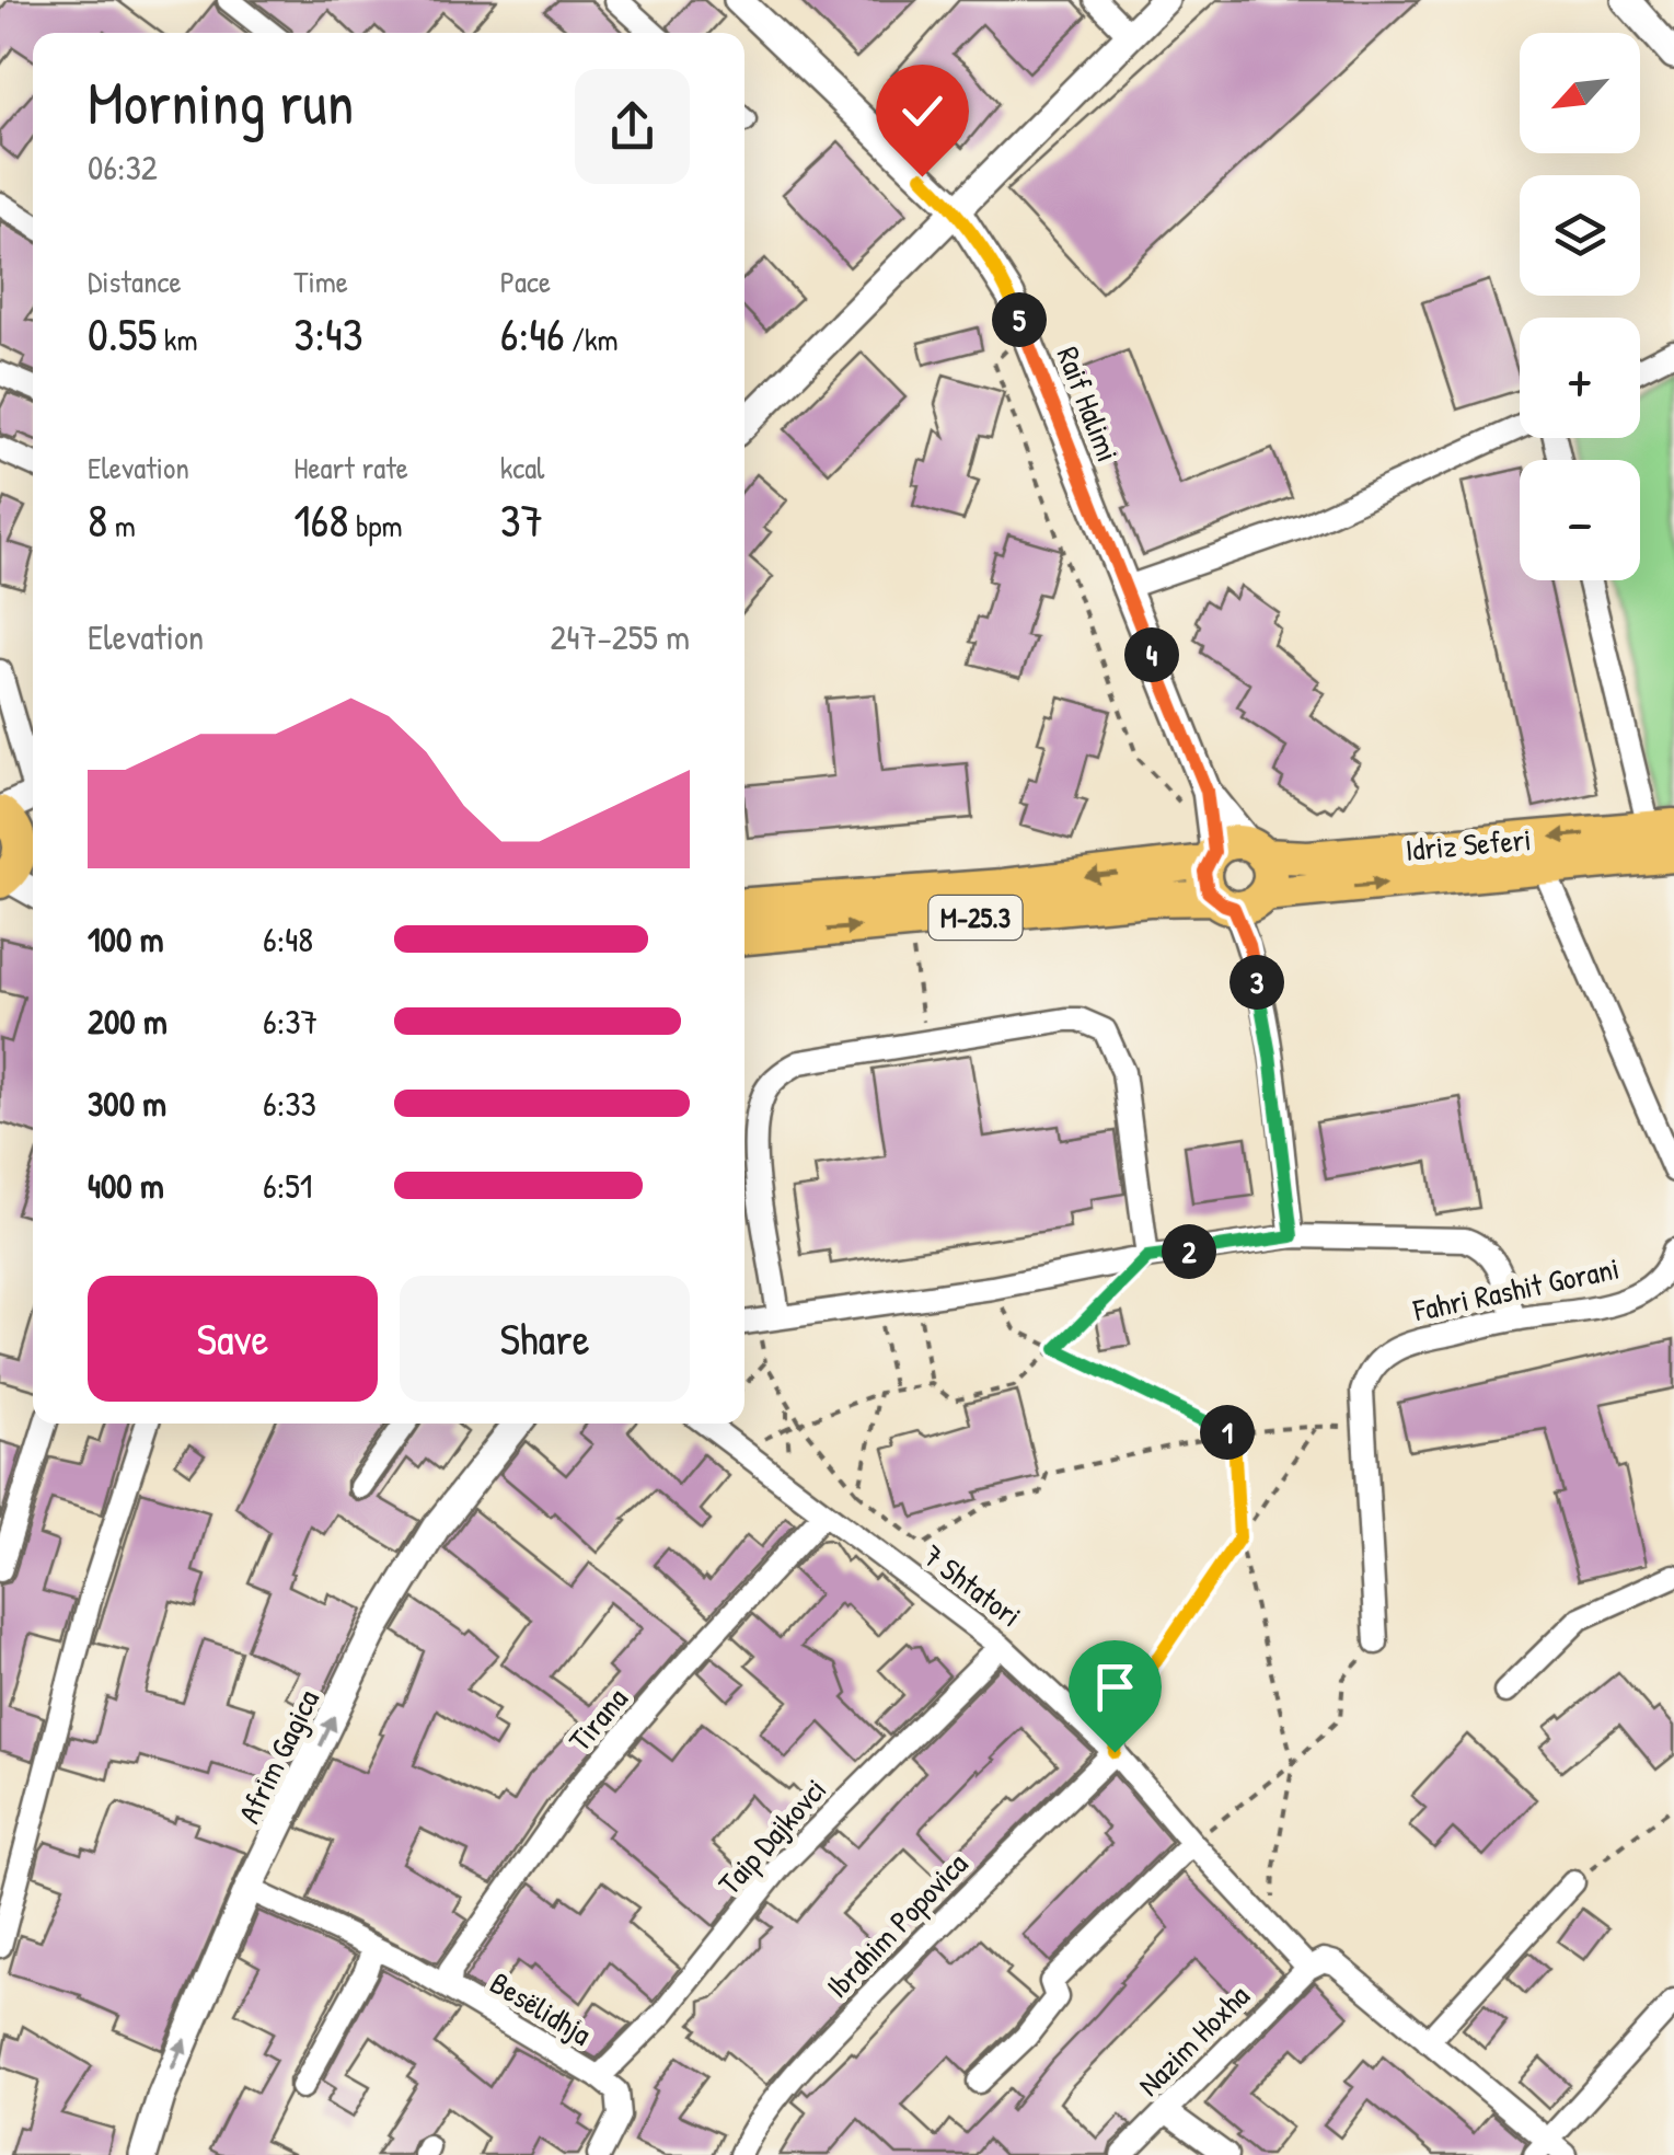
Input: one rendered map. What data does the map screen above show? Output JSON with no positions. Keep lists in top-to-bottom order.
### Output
{
  "streets": {
    "main road": ["Idriz Seferi", "M-25.3"],
    "street": [
      "Raif Halimi",
      "Fahri Rashit Gorani",
      "7 Shtatori",
      "Tirana",
      "Afrim Gagica",
      "Taip Dajkovci",
      "Ibrahim Popovica",
      "Besëlidhja",
      "Nazim Hoxha"
    ]
  },
  "crossings": [
    ["Raif Halimi", "Idriz Seferi"],
    ["Raif Halimi", "M-25.3"],
    ["Idriz Seferi", "M-25.3"],
    ["7 Shtatori", "Tirana"],
    ["7 Shtatori", "Taip Dajkovci"],
    ["7 Shtatori", "Ibrahim Popovica"],
    ["7 Shtatori", "Nazim Hoxha"],
    ["Tirana", "Besëlidhja"],
    ["Afrim Gagica", "Besëlidhja"],
    ["Taip Dajkovci", "Besëlidhja"]
  ],
  "north": "bottom left",
  "page": {
    "map_buttons": ["+", "−"],
    "heading": ["Morning run", "06:32"],
    "stats": [
      ["Distance", "0.55 km"],
      ["Time", "3:43"],
      ["Pace", "6:46 /km"],
      ["Elevation", "8 m"],
      ["Heart rate", "168 bpm"],
      ["kcal", "37"]
    ],
    "pins": [
      "5",
      "4",
      "3",
      "2",
      "1"
    ],
    "chart": ["Elevation", "247–255 m"],
    "list": [
      {
        "name": "100 m",
        "note": "6:48"
      },
      {
        "name": "200 m",
        "note": "6:37"
      },
      {
        "name": "300 m",
        "note": "6:33"
      },
      {
        "name": "400 m",
        "note": "6:51"
      }
    ],
    "buttons": ["Save", "Share"]
  }
}
